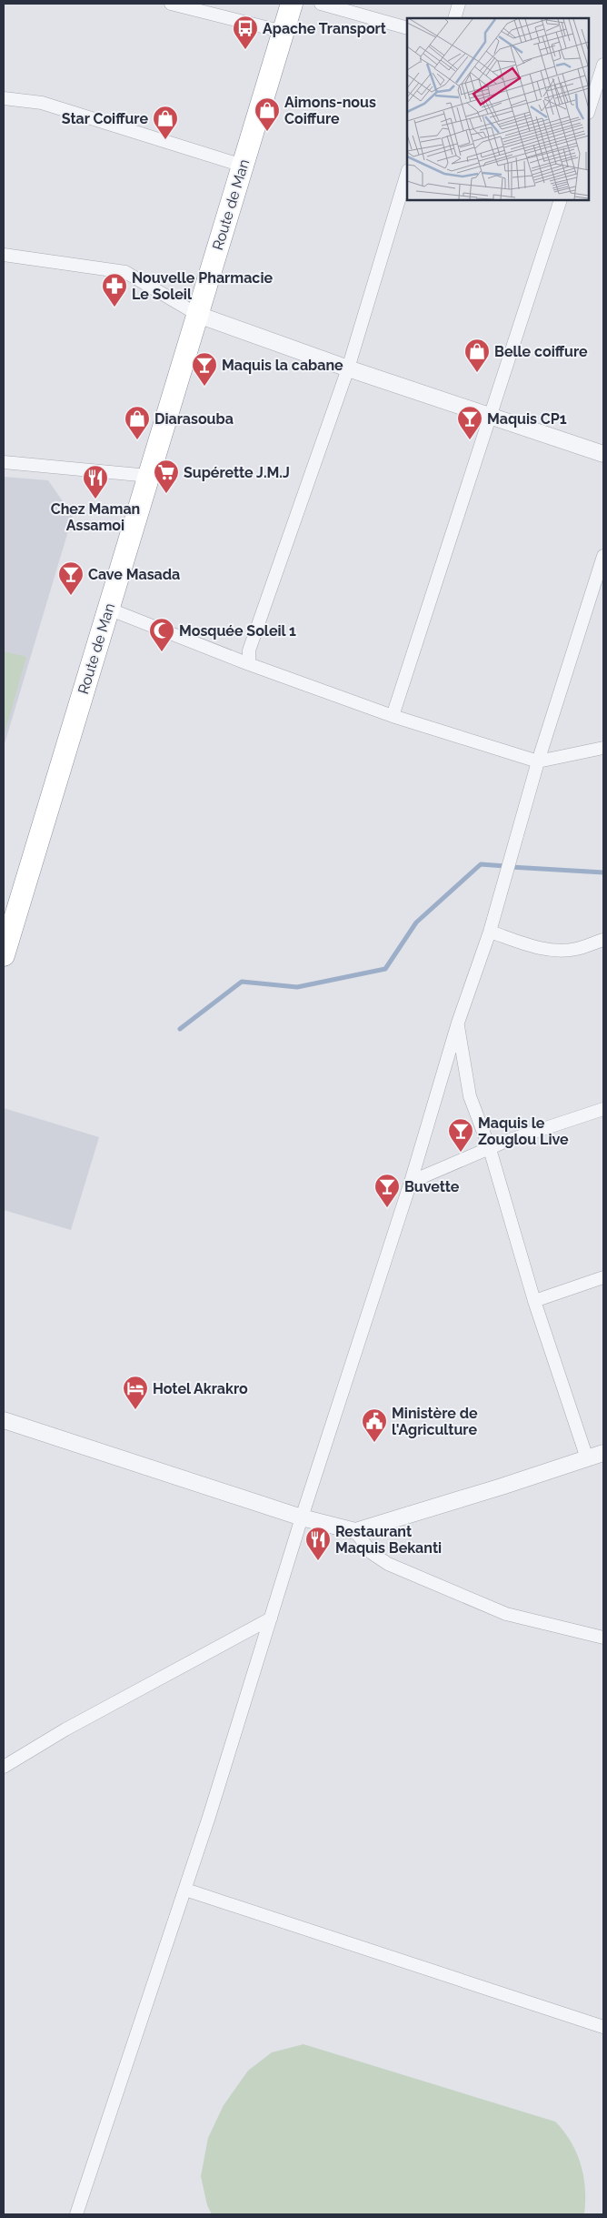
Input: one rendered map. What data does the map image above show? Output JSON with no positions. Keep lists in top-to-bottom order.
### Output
{
  "streets": {
    "highway": ["Route de Man"]
  },
  "places": {
    "bus stop": ["Apache Transport"],
    "shop": [
      "Aimons-nous Coiffure",
      "Star Coiffure",
      "Belle coiffure",
      "Diarasouba"
    ],
    "pharmacy": ["Nouvelle Pharmacie Le Soleil"],
    "bar": [
      "Maquis la cabane",
      "Maquis CP1",
      "Cave Masada",
      "Maquis le Zouglou Live",
      "Buvette"
    ],
    "supermarket": ["Supérette J.M.J"],
    "restaurant": ["Chez Maman Assamoi", "Restaurant Maquis Bekanti"],
    "mosque": ["Mosquée Soleil 1"],
    "hotel": ["Hotel Akrakro"],
    "public building": ["Ministère de l'Agriculture"]
  }
}
